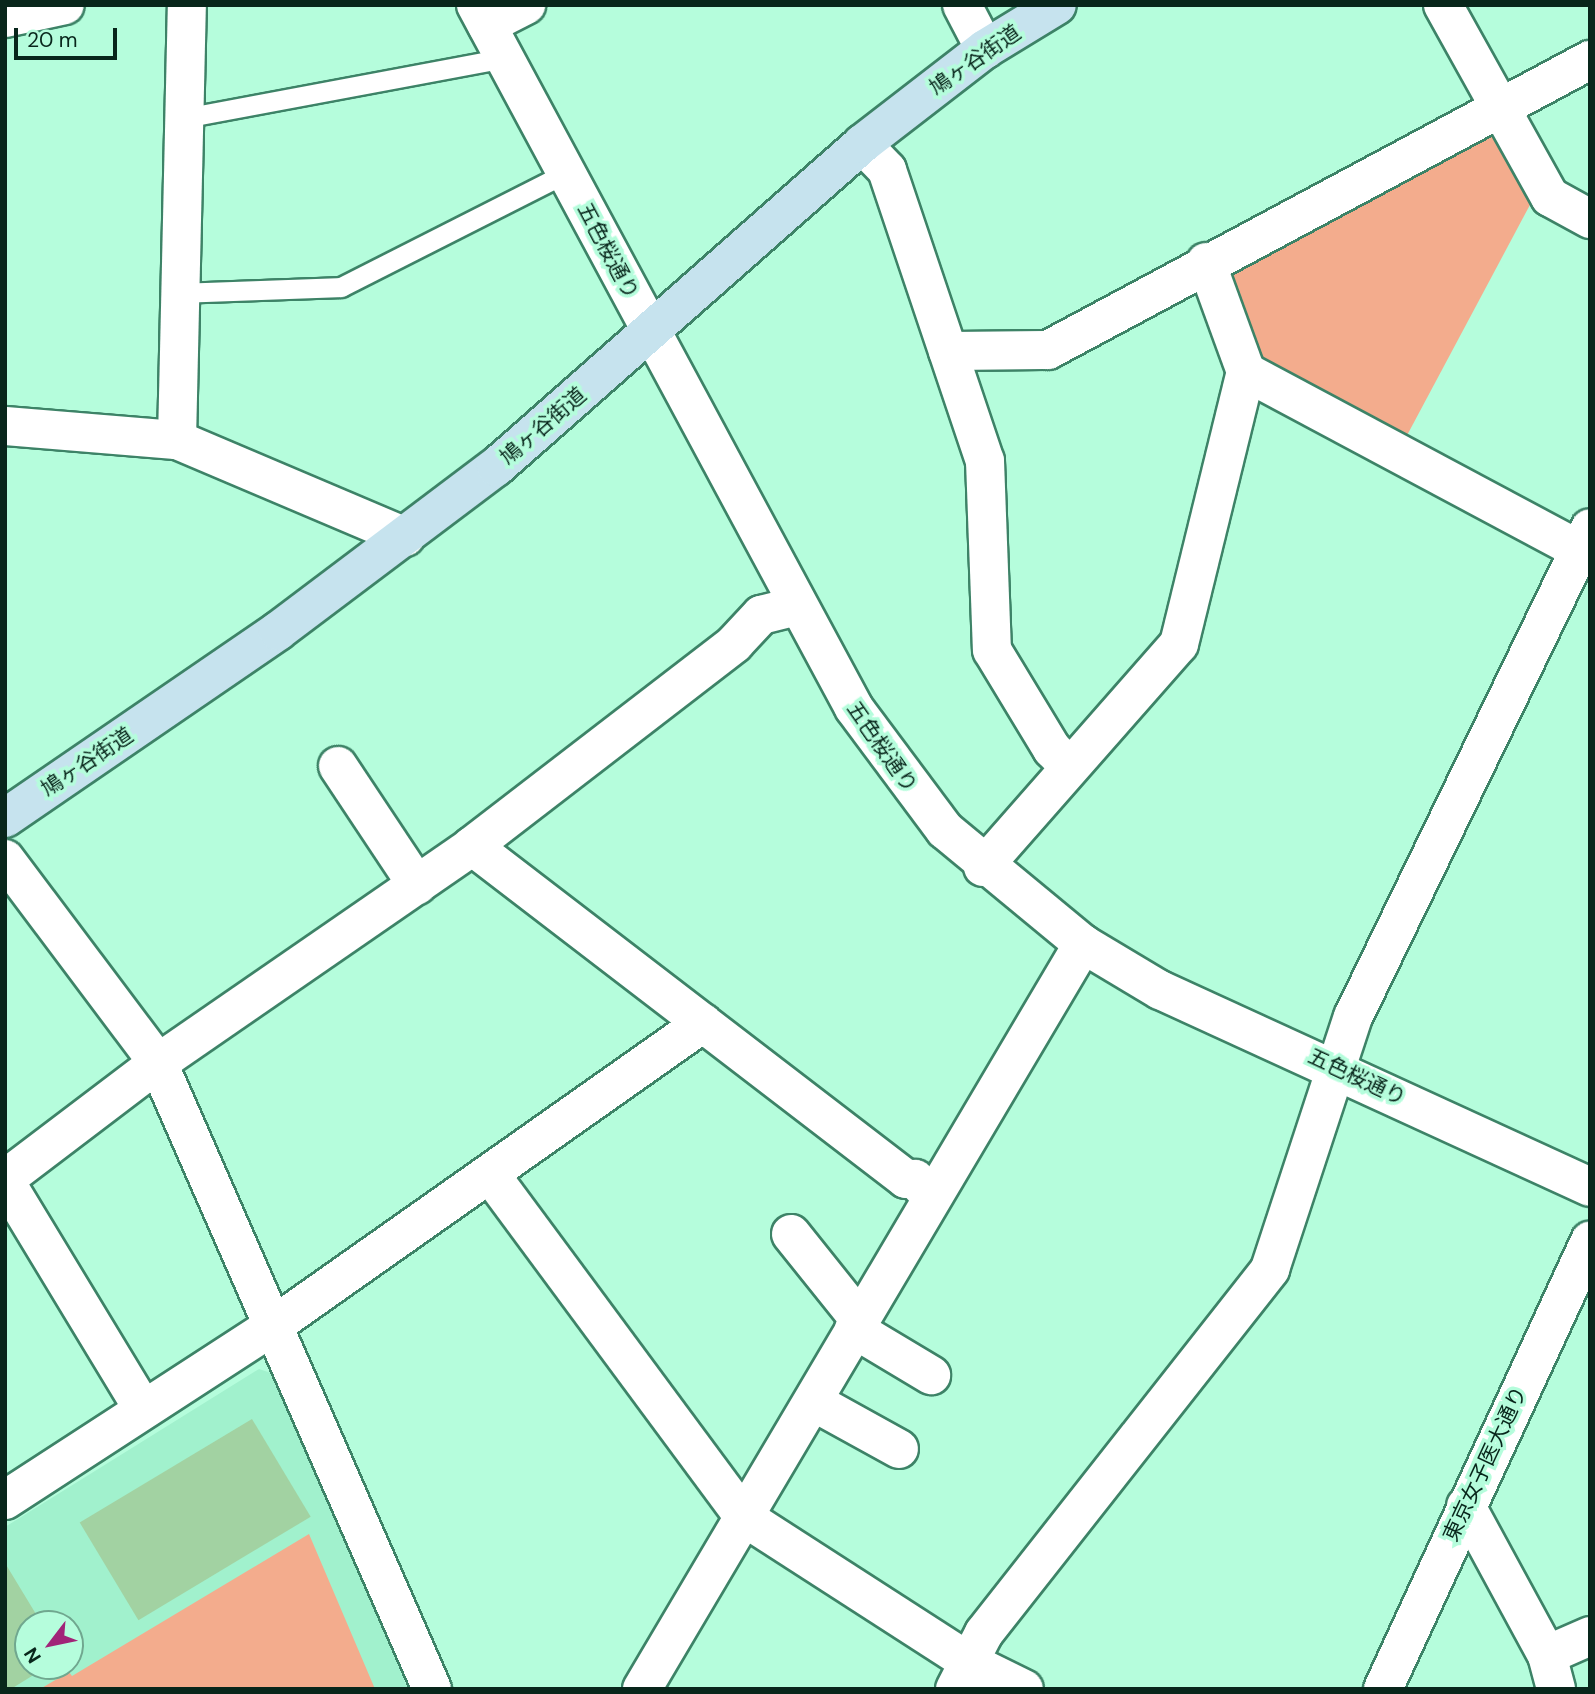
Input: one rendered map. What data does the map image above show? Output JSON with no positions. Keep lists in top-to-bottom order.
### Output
{
  "streets": {
    "main road": ["鳩ヶ谷街道"],
    "street": ["五色桜通り", "東京女子医大通り"]
  },
  "crossings": [
    ["鳩ヶ谷街道", "五色桜通り"]
  ],
  "scale_bar": "20 m",
  "north": "bottom left"
}
